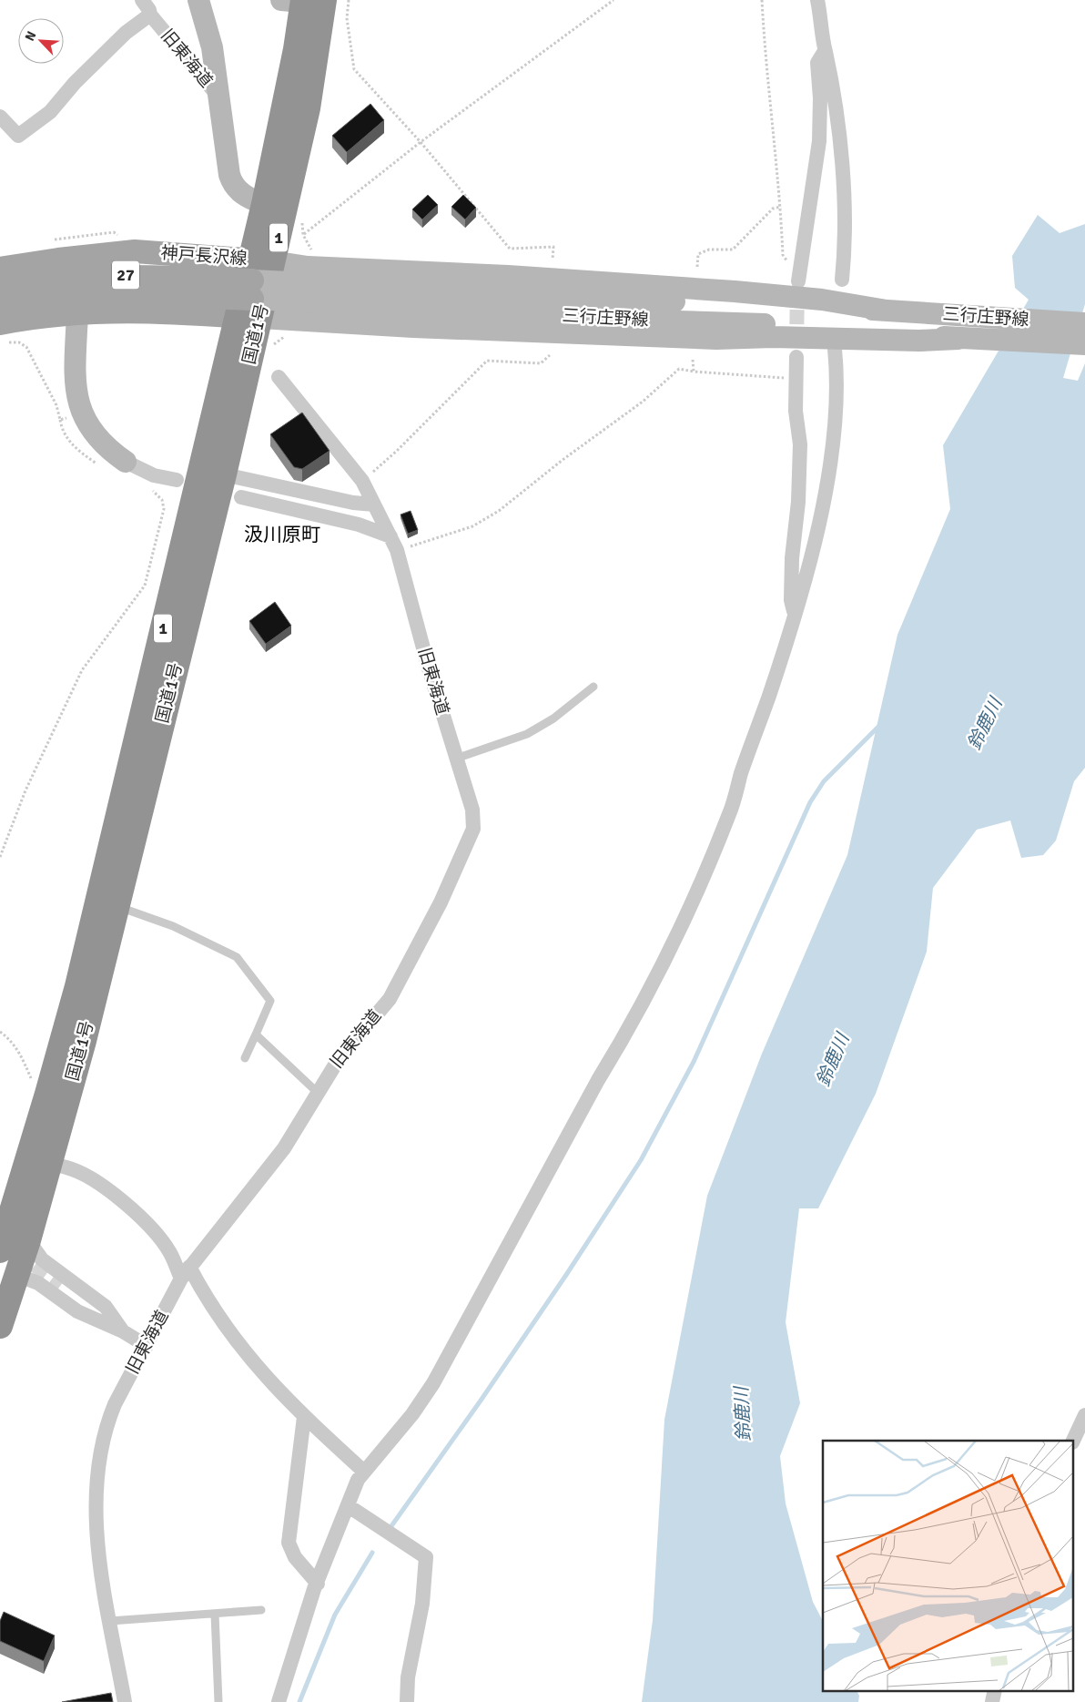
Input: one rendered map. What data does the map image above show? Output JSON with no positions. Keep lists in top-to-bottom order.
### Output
{
  "streets": {
    "highway": ["1", "国道1号"],
    "main road": [
      "旧東海道",
      "神戸長沢線",
      "27",
      "三行庄野線"
    ]
  },
  "crossings": [
    ["旧東海道", "国道1号"],
    ["神戸長沢線", "27"],
    ["神戸長沢線", "三行庄野線"],
    ["神戸長沢線", "国道1号"],
    ["27", "三行庄野線"],
    ["27", "国道1号"],
    ["三行庄野線", "国道1号"]
  ],
  "districts": ["汲川原町"],
  "water": ["鈴鹿川"],
  "north": "top left"
}
